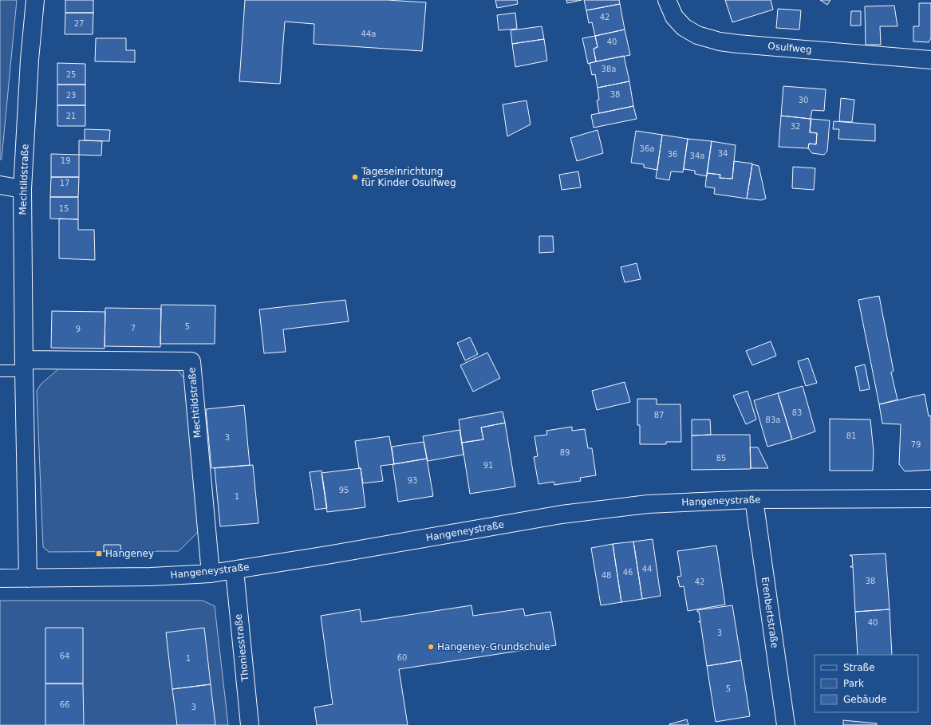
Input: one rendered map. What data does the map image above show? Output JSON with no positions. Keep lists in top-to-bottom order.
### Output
{
  "streets": {
    "street": [
      "Osulfweg",
      "Mechtildstraße",
      "Hangeneystraße",
      "Erenbertstraße",
      "Thoniesstraße"
    ]
  },
  "crossings": [
    ["Mechtildstraße", "Hangeneystraße"],
    ["Hangeneystraße", "Erenbertstraße"],
    ["Hangeneystraße", "Thoniesstraße"]
  ],
  "places": {
    "other": ["Tageseinrichtung für Kinder Osulfweg", "Hangeney-Grundschule"],
    "transit": ["Hangeney"]
  },
  "house_numbers": [
    "42",
    "27",
    "44a",
    "40",
    "38a",
    "25",
    "38",
    "23",
    "30",
    "21",
    "32",
    "36a",
    "34",
    "36",
    "34a",
    "19",
    "17",
    "15",
    "5",
    "7",
    "9",
    "83",
    "87",
    "83a",
    "81",
    "3",
    "79",
    "89",
    "85",
    "91",
    "93",
    "95",
    "1",
    "44",
    "46",
    "48",
    "38",
    "42",
    "40",
    "3",
    "64",
    "60",
    "1",
    "5",
    "66",
    "3"
  ],
  "legend": ["Straße", "Park", "Gebäude"]
}
